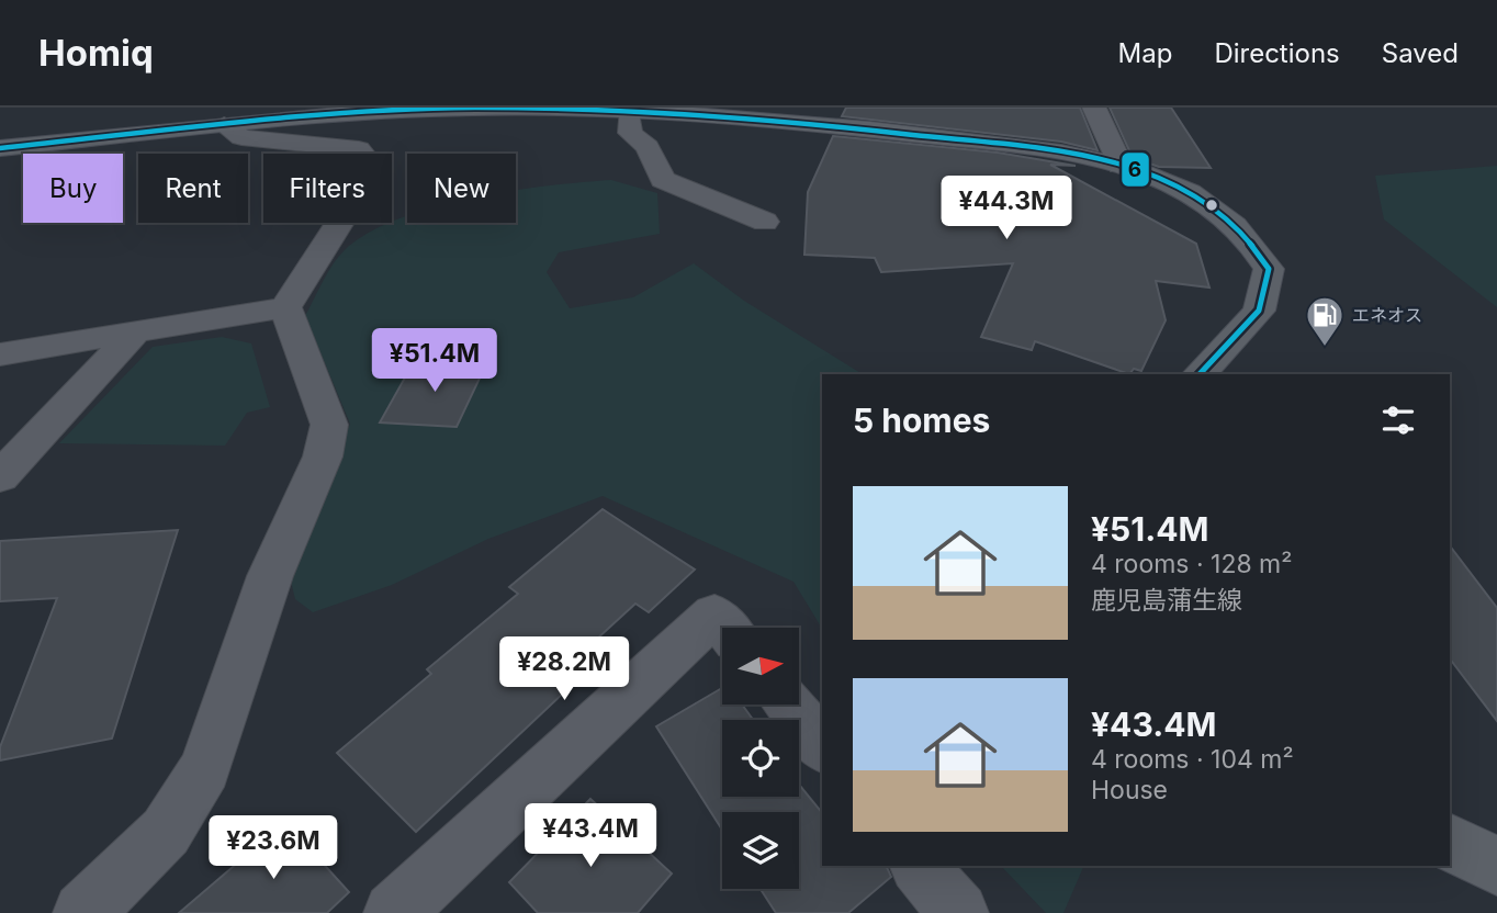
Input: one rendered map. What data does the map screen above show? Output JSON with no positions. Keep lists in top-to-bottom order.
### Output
{
  "places": {
    "fuel station": ["エネオス"]
  },
  "lines": ["transit line 6"],
  "north": "right",
  "page": {
    "header": "Homiq",
    "nav": ["Map", "Directions", "Saved"],
    "chip": [
      "Buy",
      "Rent",
      "Filters",
      "New"
    ],
    "price": [
      "¥44.3M",
      "¥51.4M",
      "¥28.2M",
      "¥43.4M",
      "¥23.6M"
    ],
    "heading": "5 homes",
    "list": [
      {
        "name": "¥51.4M",
        "note": "4 rooms · 128 m² · 鹿児島蒲生線"
      },
      {
        "name": "¥43.4M",
        "note": "4 rooms · 104 m² · House"
      }
    ]
  }
}
